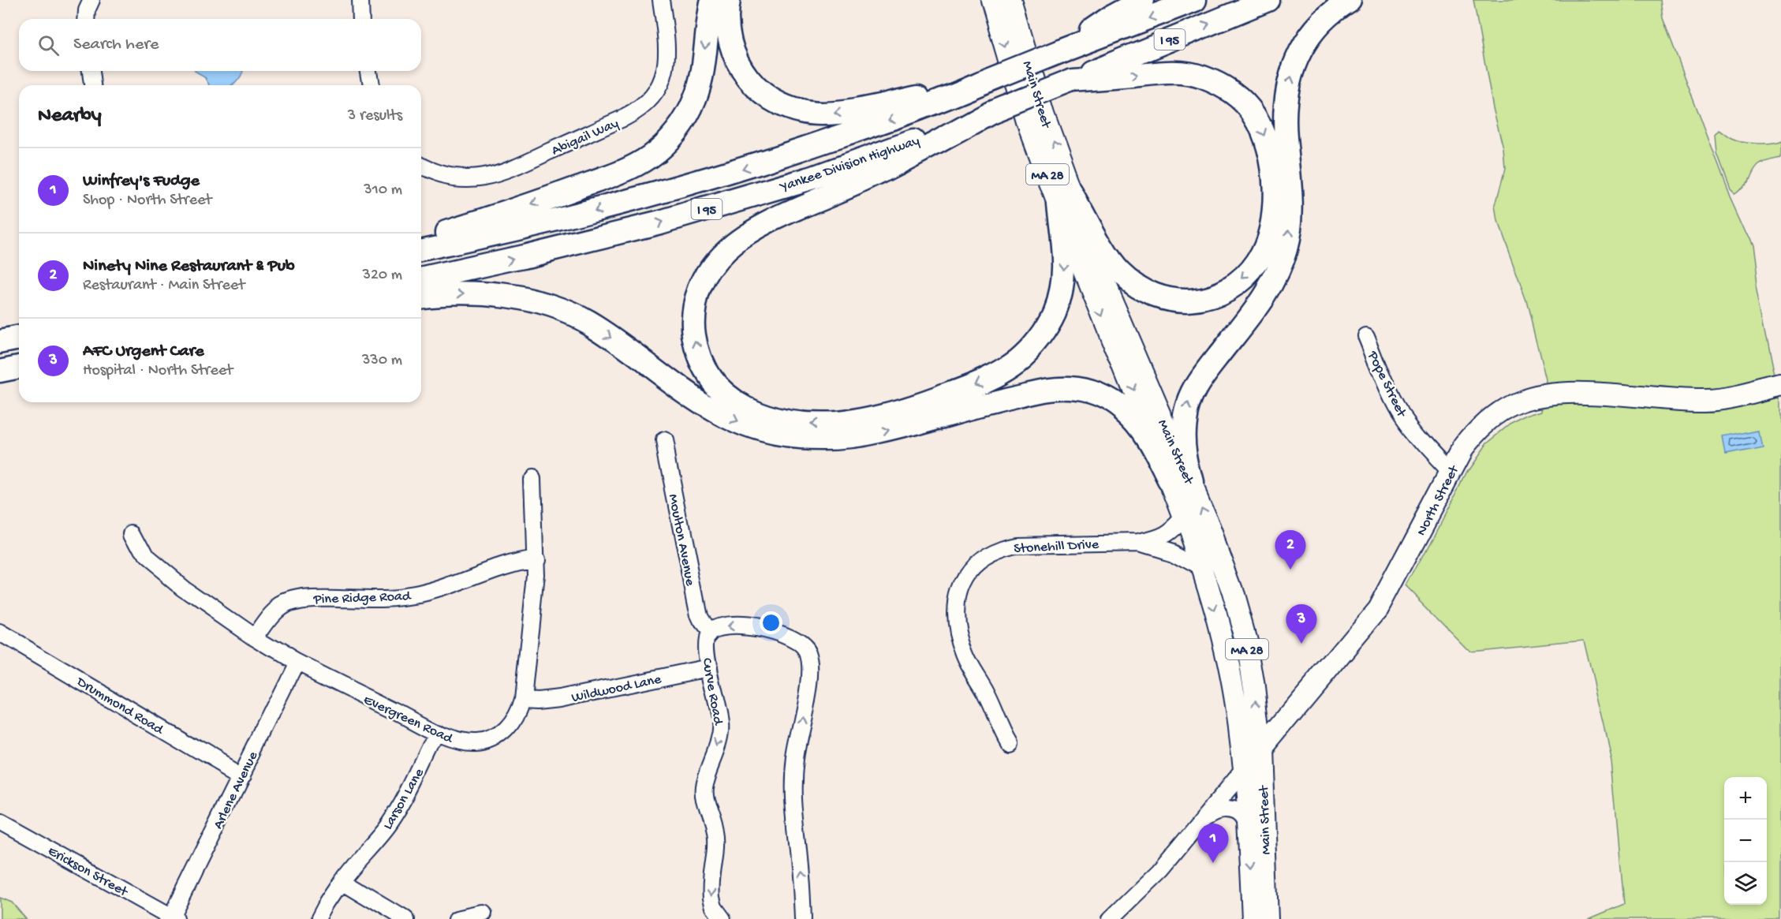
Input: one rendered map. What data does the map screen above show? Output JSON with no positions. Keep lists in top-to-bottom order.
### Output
{
  "streets": {
    "highway": ["I 95", "Yankee Division Highway"],
    "main road": ["Main Street", "MA 28", "North Street"],
    "street": [
      "Abigail Way",
      "Pope Street",
      "Moulton Avenue",
      "Stonehill Drive",
      "Pine Ridge Road",
      "Wildwood Lane",
      "Curve Road",
      "Drummond Road",
      "Evergreen Road",
      "Arlene Avenue",
      "Larson Lane",
      "Erickson Street"
    ]
  },
  "crossings": [
    ["Main Street", "North Street"],
    ["Main Street", "Stonehill Drive"],
    ["Pope Street", "North Street"],
    ["Moulton Avenue", "Curve Road"],
    ["Pine Ridge Road", "Evergreen Road"],
    ["Wildwood Lane", "Curve Road"],
    ["Wildwood Lane", "Evergreen Road"],
    ["Drummond Road", "Arlene Avenue"],
    ["Evergreen Road", "Arlene Avenue"],
    ["Evergreen Road", "Larson Lane"],
    ["Arlene Avenue", "Erickson Street"]
  ],
  "one_way": ["Curve Road"],
  "page": {
    "search": "Search here",
    "heading": ["Nearby", "3 results"],
    "list": [
      {
        "mark": "1",
        "name": "Winfrey's Fudge",
        "note": "Shop · North Street",
        "value": "310 m"
      },
      {
        "mark": "2",
        "name": "Ninety Nine Restaurant & Pub",
        "note": "Restaurant · Main Street",
        "value": "320 m"
      },
      {
        "mark": "3",
        "name": "AFC Urgent Care",
        "note": "Hospital · North Street",
        "value": "330 m"
      }
    ],
    "pins": ["2", "3", "1"],
    "map_buttons": ["+", "−"]
  }
}
